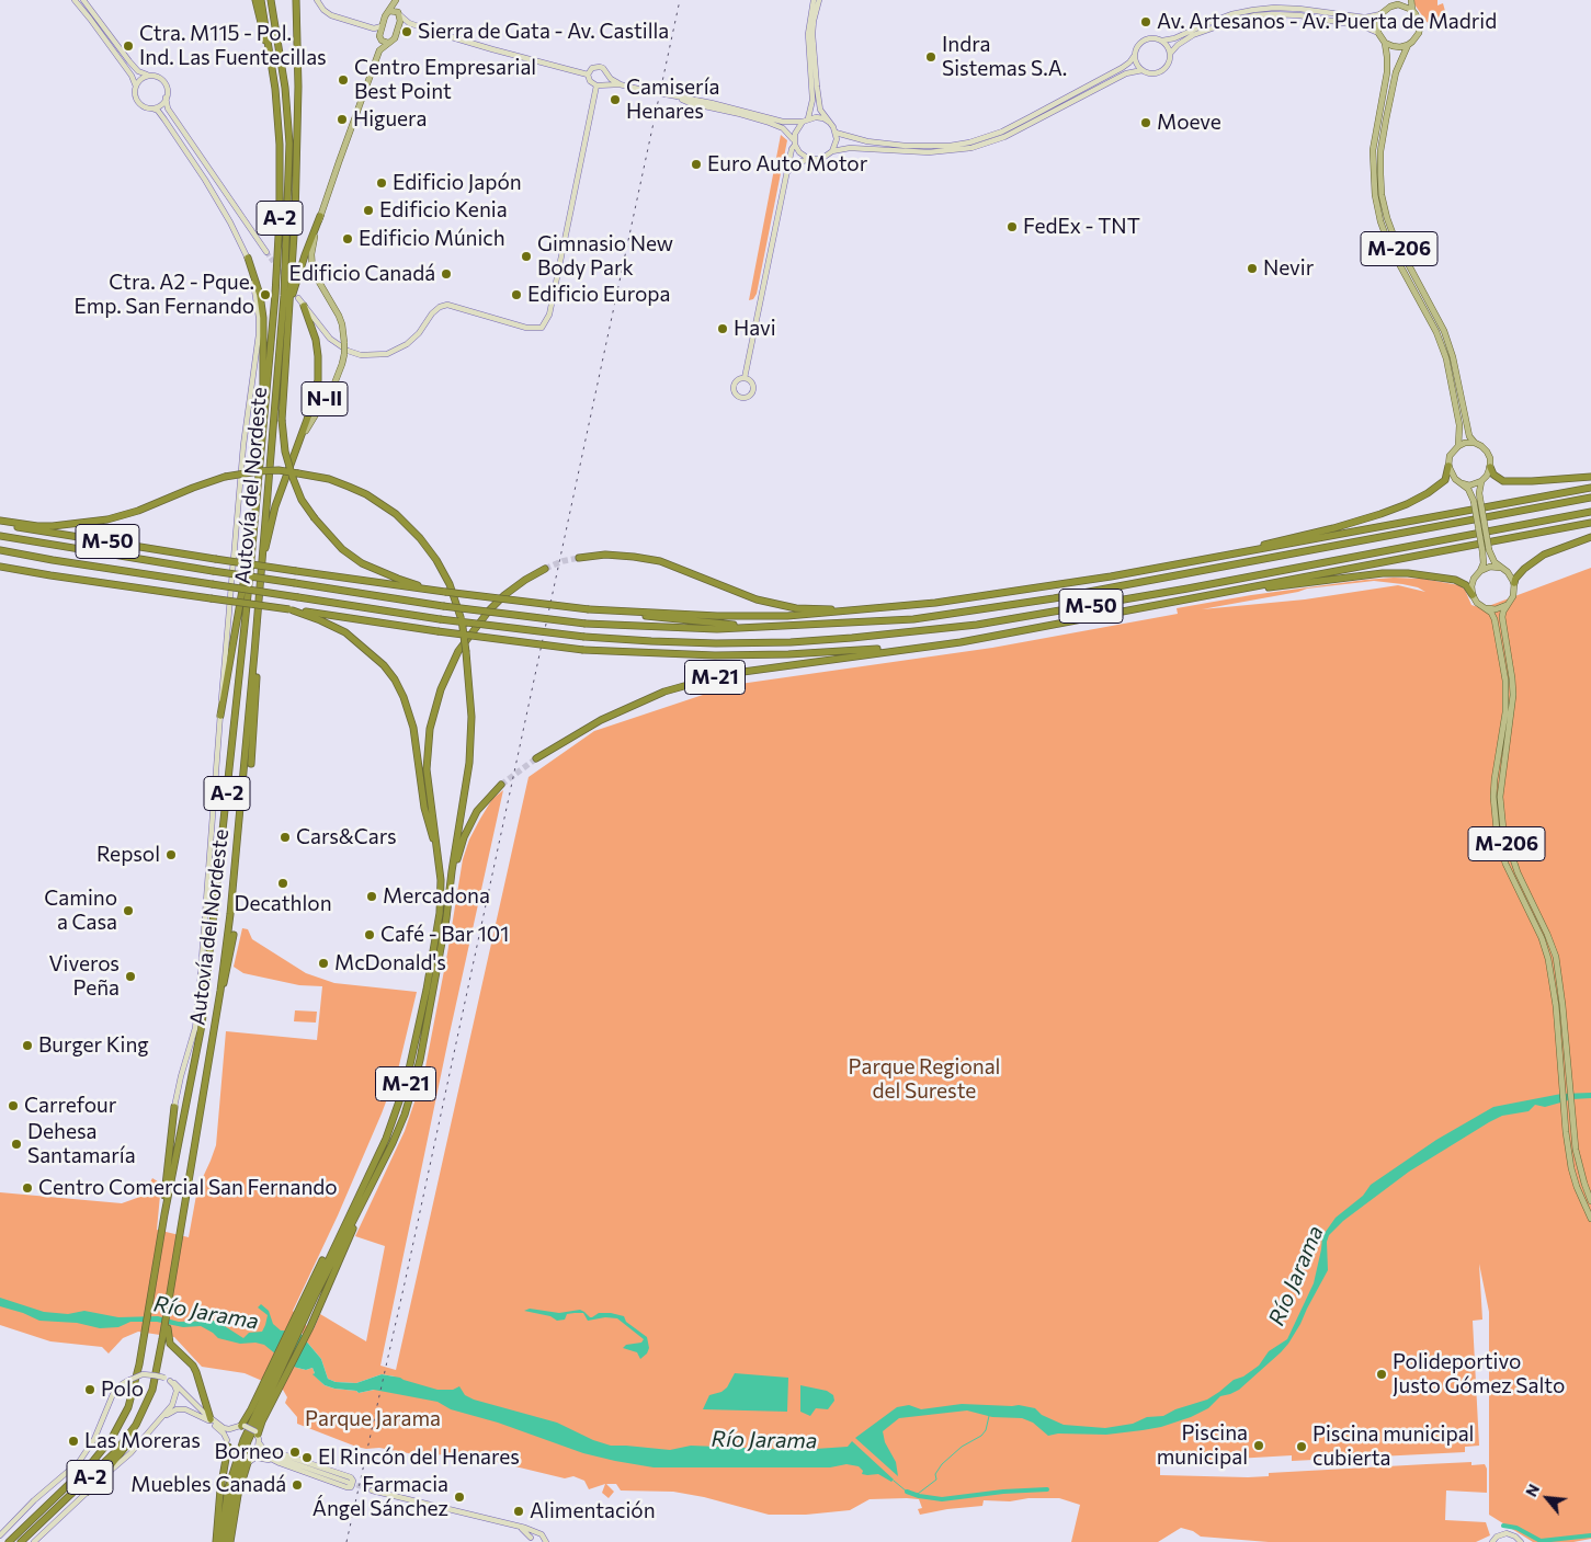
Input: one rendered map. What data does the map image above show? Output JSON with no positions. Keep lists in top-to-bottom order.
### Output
{
  "streets": {
    "highway": [
      "A-2",
      "Autovía del Nordeste",
      "M-50",
      "M-21"
    ],
    "main road": ["M-206", "N-II"]
  },
  "crossings": [
    ["A-2", "Autovía del Nordeste"],
    ["M-50", "M-21"]
  ],
  "water": ["Río Jarama"],
  "parks": ["Parque Regional del Sureste", "Parque Jarama"],
  "places": [
    "Av. Artesanos - Av. Puerta de Madrid",
    "Sierra de Gata - Av. Castilla",
    "Ctra. M115 - Pol. Ind. Las Fuentecillas",
    "Indra Sistemas S.A.",
    "Centro Empresarial Best Point",
    "Camisería Henares",
    "Higuera",
    "Moeve",
    "Euro Auto Motor",
    "Edificio Japón",
    "Edificio Kenia",
    "FedEx - TNT",
    "Edificio Múnich",
    "Gimnasio New Body Park",
    "Nevir",
    "Edificio Canadá",
    "Ctra. A2 - Pque. Emp. San Fernando",
    "Edificio Europa",
    "Havi",
    "Cars&Cars",
    "Repsol",
    "Decathlon",
    "Mercadona",
    "Camino a Casa",
    "Café - Bar 101",
    "McDonald's",
    "Viveros Peña",
    "Burger King",
    "Carrefour",
    "Dehesa Santamaría",
    "Centro Comercial San Fernando",
    "Polideportivo Justo Gómez Salto",
    "Polo",
    "Las Moreras",
    "Piscina municipal",
    "Piscina municipal cubierta",
    "Borneo",
    "El Rincón del Henares",
    "Muebles Canadá",
    "Farmacia Ángel Sánchez",
    "Alimentación"
  ],
  "north": "top left"
}
